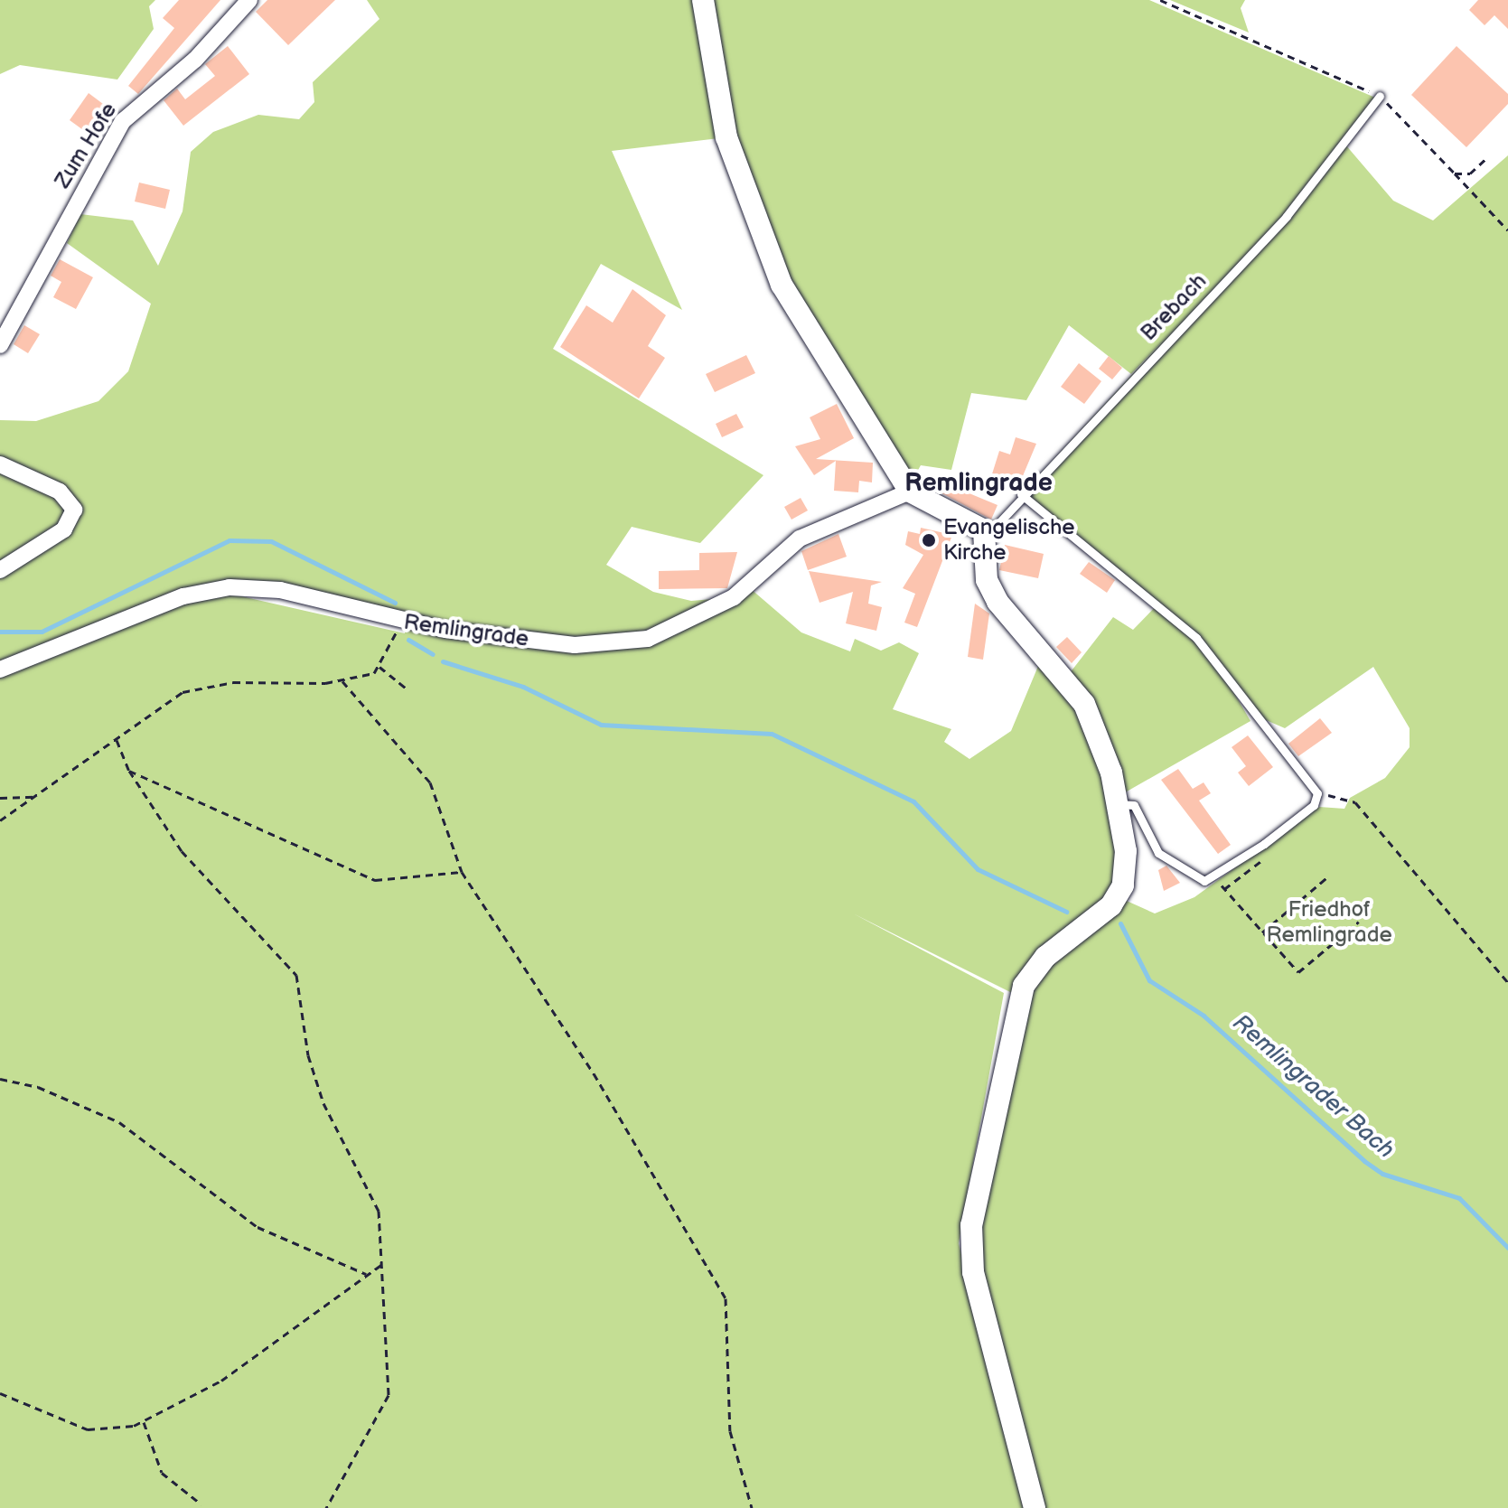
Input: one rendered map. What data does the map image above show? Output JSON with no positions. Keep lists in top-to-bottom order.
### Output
{
  "streets": {
    "street": ["Zum Hofe", "Remlingrade"],
    "lane": ["Brebach"]
  },
  "districts": ["Remlingrade"],
  "water": ["Remlingrader Bach"],
  "parks": ["Friedhof Remlingrade"],
  "places": ["Evangelische Kirche"]
}
